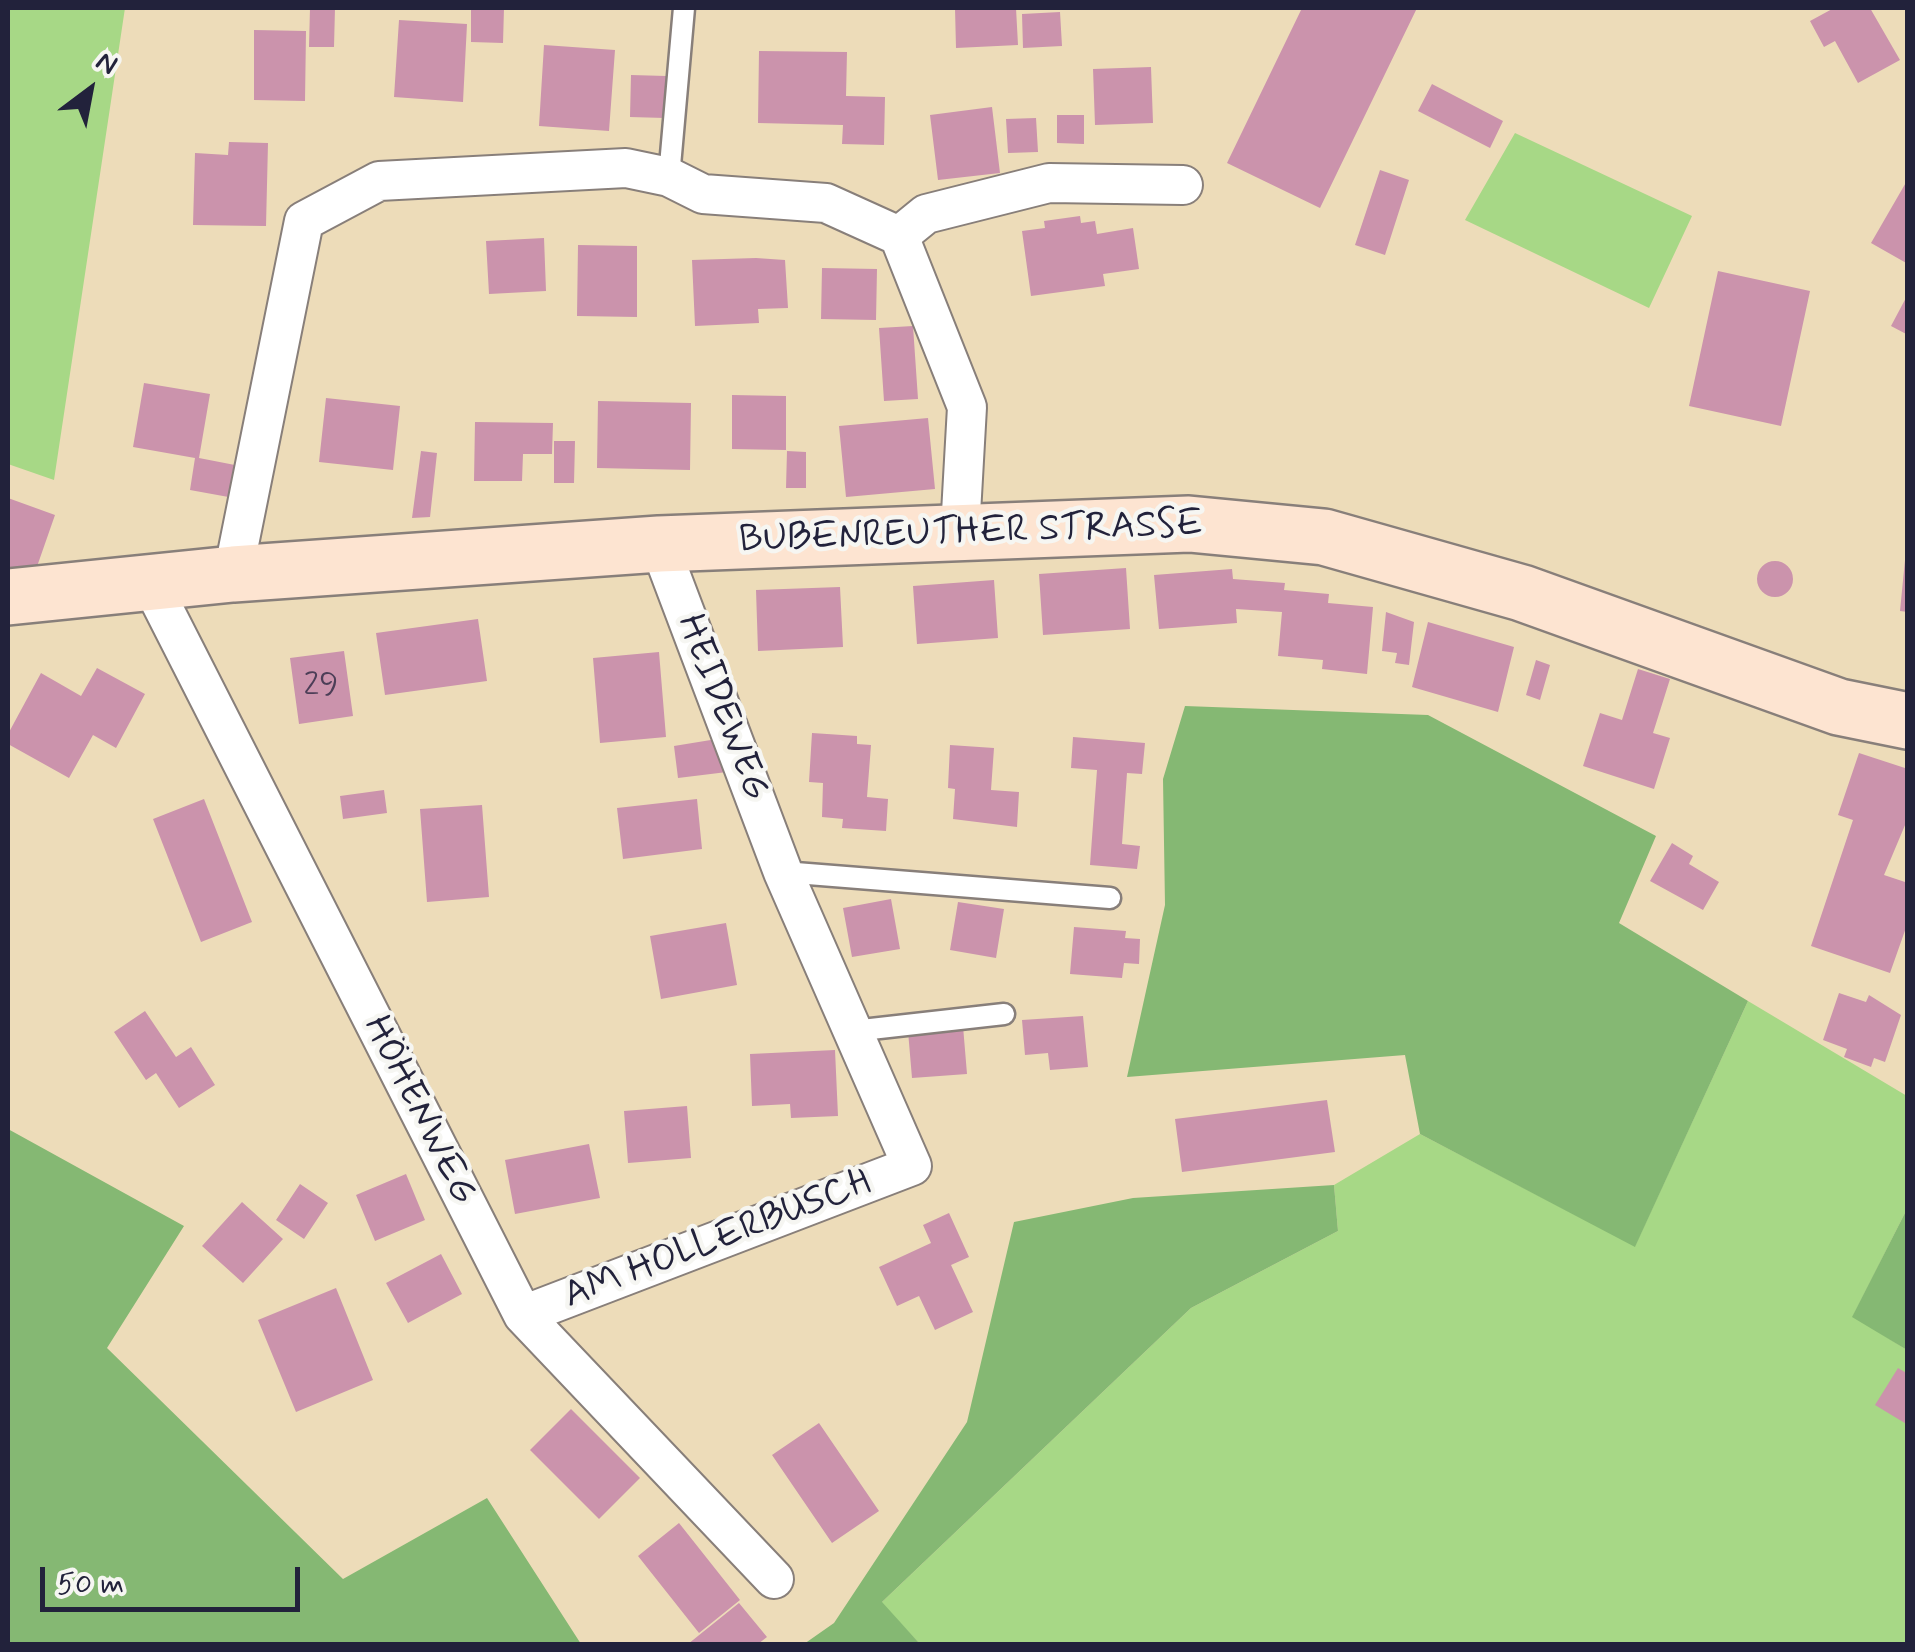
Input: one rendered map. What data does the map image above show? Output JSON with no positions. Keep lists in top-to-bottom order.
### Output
{
  "streets": {
    "street": [
      "BUBENREUTHER STRASSE",
      "HEIDEWEG",
      "HÖHENWEG",
      "AM HOLLERBUSCH"
    ]
  },
  "crossings": [
    ["BUBENREUTHER STRASSE", "HEIDEWEG"],
    ["BUBENREUTHER STRASSE", "HÖHENWEG"],
    ["HEIDEWEG", "AM HOLLERBUSCH"],
    ["HÖHENWEG", "AM HOLLERBUSCH"]
  ],
  "house_numbers": ["29"],
  "scale_bar": "50 m",
  "north": "top right"
}
